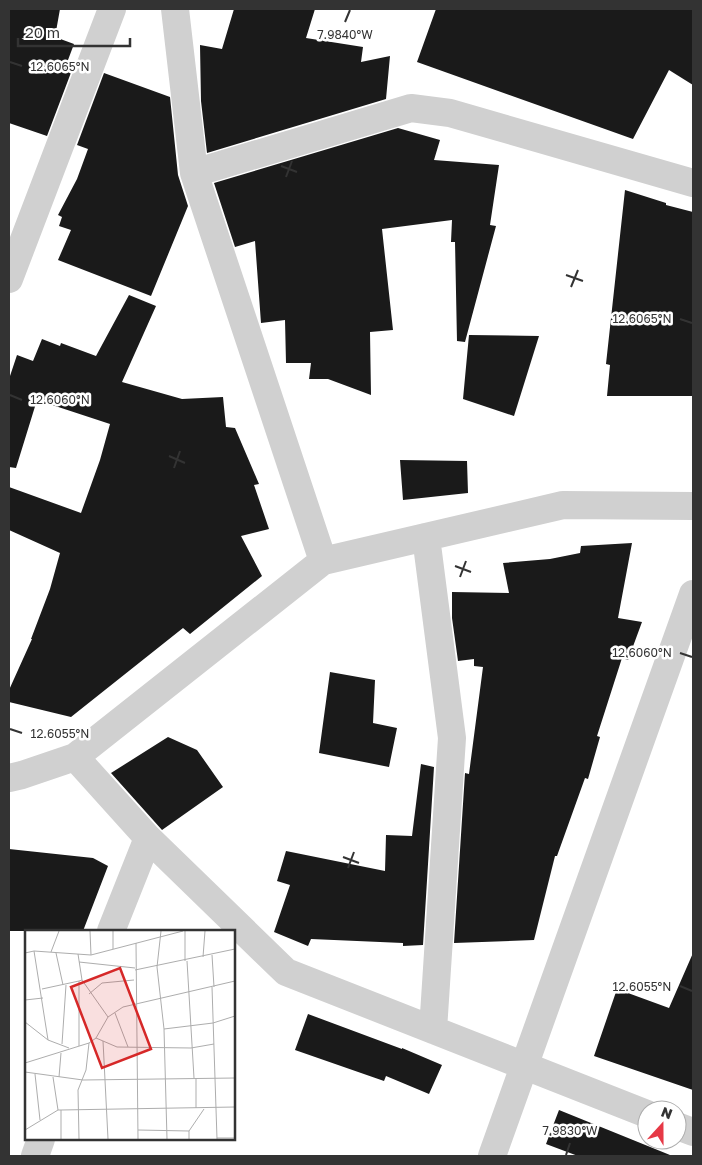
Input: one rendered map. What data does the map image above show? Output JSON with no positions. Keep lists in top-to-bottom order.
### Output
{
  "scale_bar": "20 m",
  "north": "top",
  "coordinates": [
    "7.9840°W",
    "12.6065°N",
    "12.6060°N",
    "12.6055°N",
    "7.9830°W"
  ]
}
